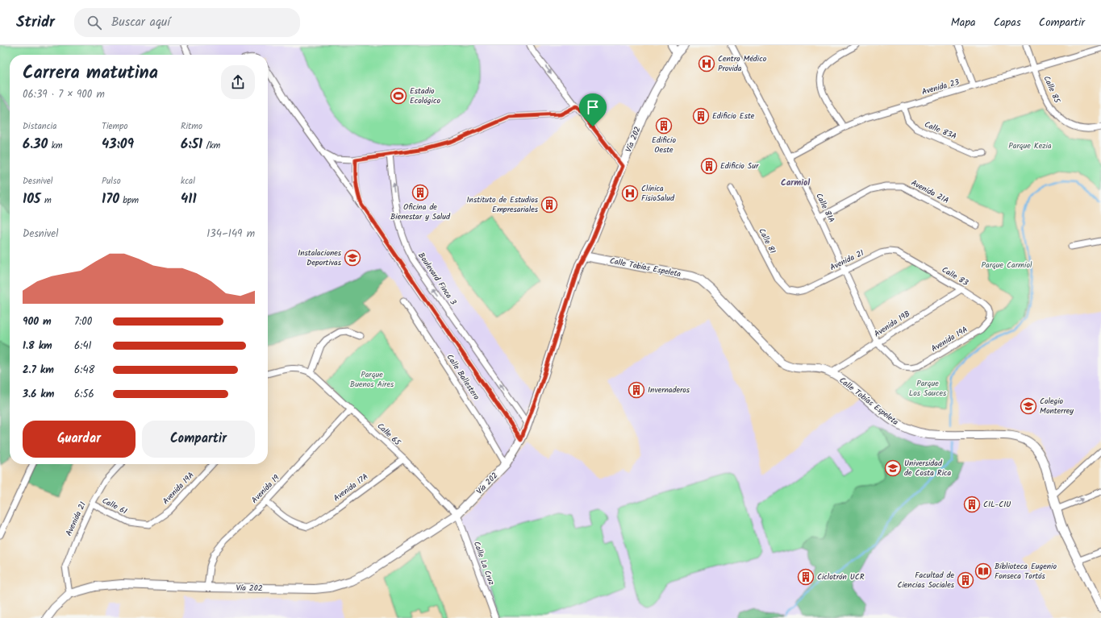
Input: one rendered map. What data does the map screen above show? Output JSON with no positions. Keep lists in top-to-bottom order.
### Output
{
  "streets": {
    "main road": ["Vía 202", "Calle Tobías Espeleta"],
    "street": [
      "Avenida 23",
      "Calle 85",
      "Calle 83A",
      "Avenida 21A",
      "Calle 81A",
      "Calle 81",
      "Avenida 21",
      "Calle 83",
      "Boulevard Finca 3",
      "Avenida 19B",
      "Avenida 19A",
      "Calle Ballestero",
      "Calle 65",
      "Avenida 17A",
      "Avenida 19",
      "Calle 61",
      "Calle La Cruz"
    ]
  },
  "crossings": [
    ["Avenida 23", "Calle 85"],
    ["Avenida 23", "Calle 83A"],
    ["Avenida 23", "Calle 81A"],
    ["Vía 202", "Avenida 21"],
    ["Vía 202", "Calle Tobías Espeleta"],
    ["Vía 202", "Boulevard Finca 3"],
    ["Vía 202", "Calle Ballestero"],
    ["Vía 202", "Calle 65"],
    ["Vía 202", "Avenida 19"],
    ["Vía 202", "Calle La Cruz"],
    ["Avenida 21A", "Calle 81A"],
    ["Calle 81A", "Avenida 21"],
    ["Calle 81A", "Avenida 19B"],
    ["Calle 81A", "Avenida 19A"],
    ["Calle 81", "Avenida 21"],
    ["Avenida 21", "Calle 83"],
    ["Avenida 21", "Calle 61"],
    ["Calle Tobías Espeleta", "Avenida 19B"],
    ["Calle 83", "Avenida 19B"],
    ["Calle 83", "Avenida 19A"],
    ["Avenida 19A", "Calle 61"],
    ["Calle 65", "Avenida 17A"],
    ["Calle 65", "Avenida 19"],
    ["Calle 65", "Calle La Cruz"],
    ["Avenida 17A", "Avenida 19"]
  ],
  "districts": ["Carmiol"],
  "parks": [
    "Parque Kezia",
    "Parque Carmiol",
    "Parque Buenos Aires",
    "Parque Los Sauces"
  ],
  "places": {
    "hospital": ["Centro Médico Provida", "Clínica FisioSalud"],
    "sports": ["Estadio Ecológico"],
    "building": [
      "Edificio Este",
      "Edificio Oeste",
      "Edificio Sur",
      "Oficina de Bienestar y Salud",
      "Instituto de Estudios Empresariales",
      "Invernaderos",
      "CIL-CIU",
      "Ciclotrón UCR",
      "Facultad de Ciencias Sociales"
    ],
    "school or university": ["Instalaciones Deportivas", "Colegio Monterrey", "Universidad de Costa Rica"],
    "library": ["Biblioteca Eugenio Fonseca Tortós"]
  },
  "page": {
    "header": "Stridr",
    "search": "Buscar aquí",
    "nav": ["Mapa", "Capas", "Compartir"],
    "heading": ["Carrera matutina", "06:39 · 7 × 900 m"],
    "stats": [
      ["Distancia", "6.30 km"],
      ["Tiempo", "43:09"],
      ["Ritmo", "6:51 /km"],
      ["Desnivel", "105 m"],
      ["Pulso", "170 bpm"],
      ["kcal", "411"]
    ],
    "chart": ["Desnivel", "134–149 m"],
    "list": [
      {
        "name": "900 m",
        "note": "7:00"
      },
      {
        "name": "1.8 km",
        "note": "6:41"
      },
      {
        "name": "2.7 km",
        "note": "6:48"
      },
      {
        "name": "3.6 km",
        "note": "6:56"
      }
    ],
    "buttons": ["Guardar", "Compartir"]
  }
}
